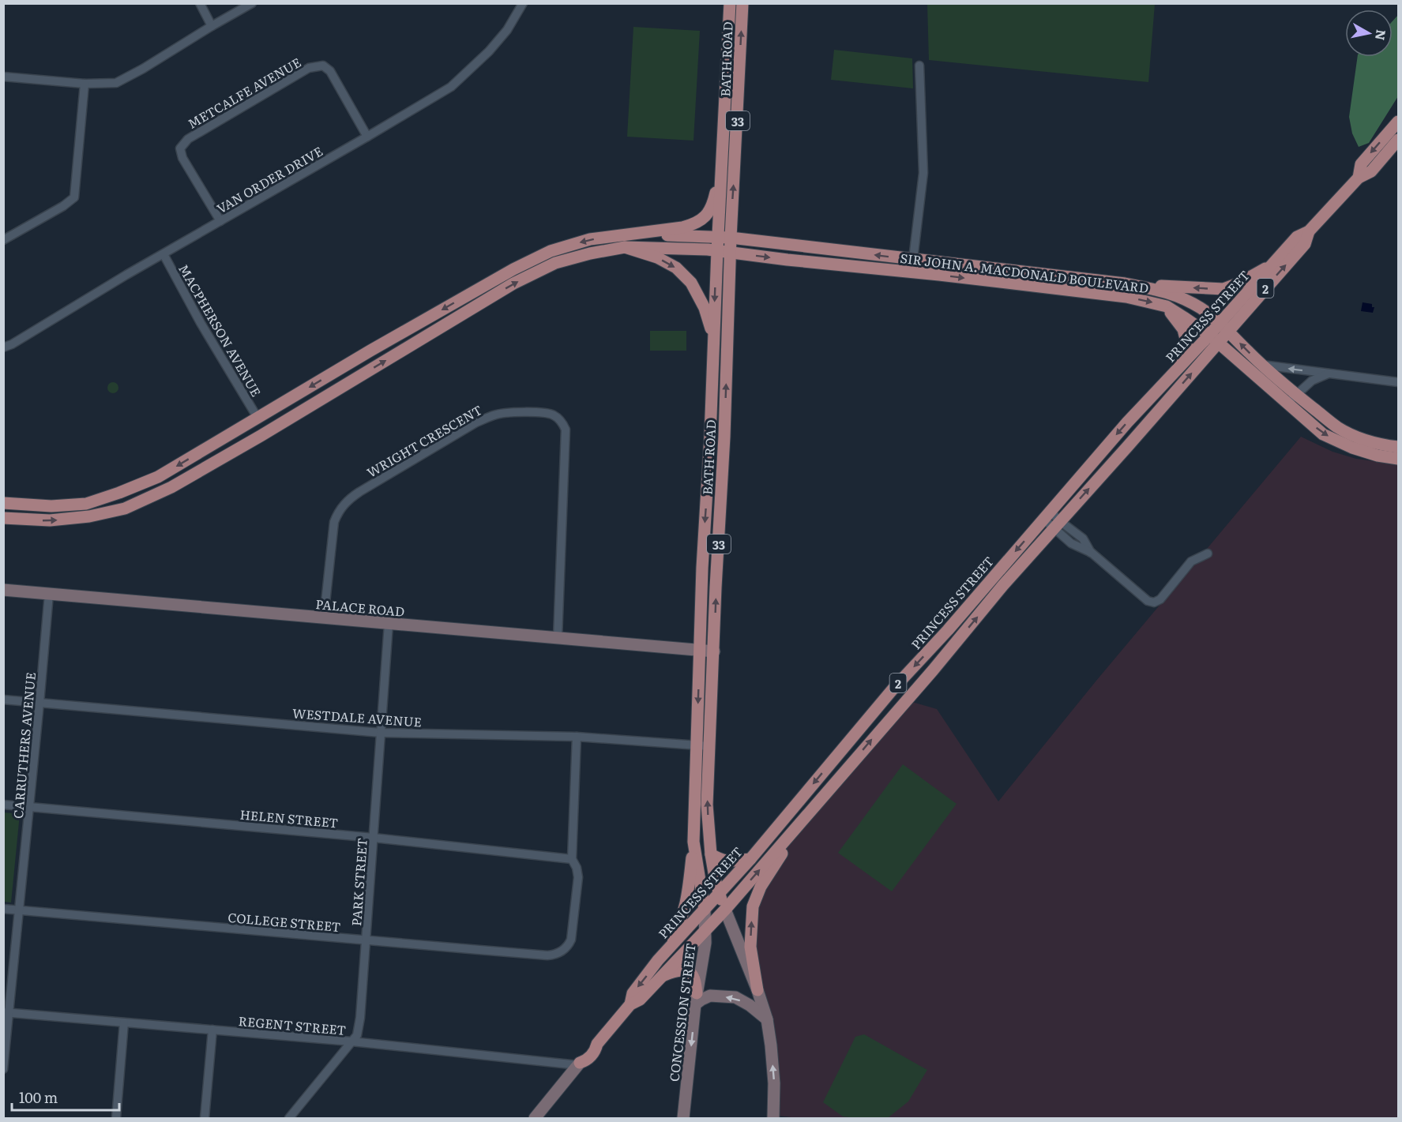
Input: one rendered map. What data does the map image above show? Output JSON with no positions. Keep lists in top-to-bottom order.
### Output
{
  "streets": {
    "main road": [
      "BATH ROAD",
      "33",
      "SIR JOHN A. MACDONALD BOULEVARD",
      "2",
      "PRINCESS STREET"
    ],
    "street": [
      "METCALFE AVENUE",
      "VAN ORDER DRIVE",
      "MACPHERSON AVENUE",
      "WRIGHT CRESCENT",
      "PALACE ROAD",
      "WESTDALE AVENUE",
      "CARRUTHERS AVENUE",
      "HELEN STREET",
      "PARK STREET",
      "COLLEGE STREET",
      "CONCESSION STREET",
      "REGENT STREET"
    ]
  },
  "crossings": [
    ["BATH ROAD", "SIR JOHN A. MACDONALD BOULEVARD"],
    ["BATH ROAD", "PRINCESS STREET"],
    ["BATH ROAD", "PALACE ROAD"],
    ["BATH ROAD", "WESTDALE AVENUE"],
    ["BATH ROAD", "CONCESSION STREET"],
    ["METCALFE AVENUE", "VAN ORDER DRIVE"],
    ["VAN ORDER DRIVE", "MACPHERSON AVENUE"],
    ["SIR JOHN A. MACDONALD BOULEVARD", "PRINCESS STREET"],
    ["PRINCESS STREET", "CONCESSION STREET"],
    ["PRINCESS STREET", "REGENT STREET"],
    ["WRIGHT CRESCENT", "PALACE ROAD"],
    ["PALACE ROAD", "CARRUTHERS AVENUE"],
    ["PALACE ROAD", "PARK STREET"],
    ["WESTDALE AVENUE", "CARRUTHERS AVENUE"],
    ["WESTDALE AVENUE", "PARK STREET"],
    ["CARRUTHERS AVENUE", "HELEN STREET"],
    ["CARRUTHERS AVENUE", "COLLEGE STREET"],
    ["CARRUTHERS AVENUE", "REGENT STREET"],
    ["HELEN STREET", "PARK STREET"],
    ["HELEN STREET", "COLLEGE STREET"],
    ["PARK STREET", "COLLEGE STREET"],
    ["PARK STREET", "REGENT STREET"]
  ],
  "scale_bar": "100 m",
  "north": "right"
}
